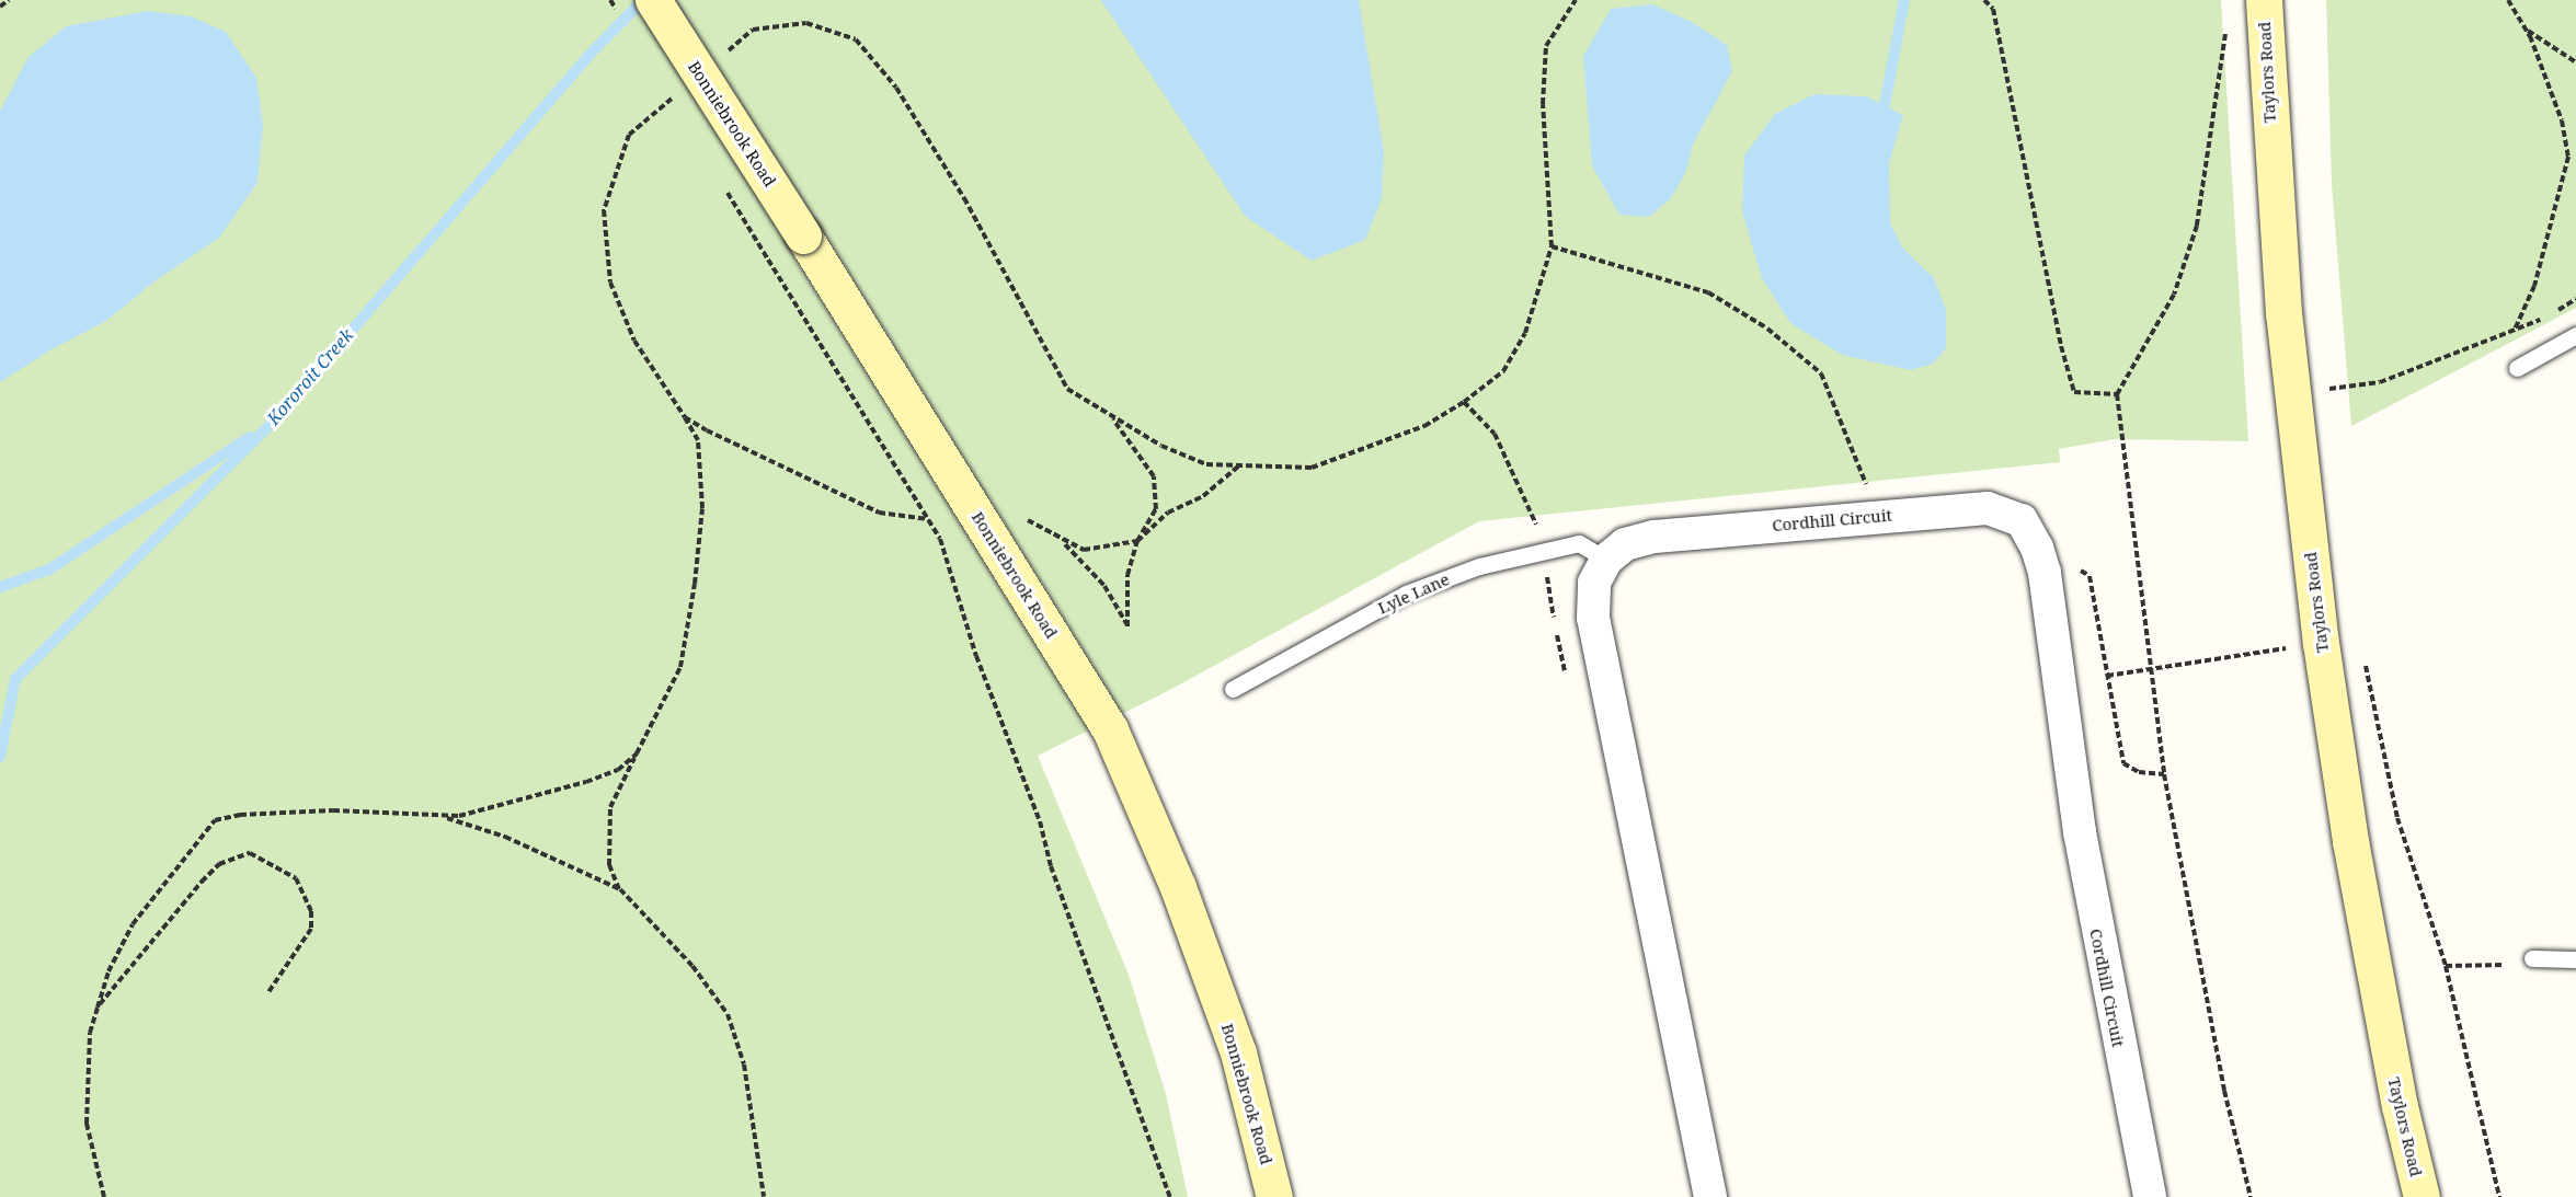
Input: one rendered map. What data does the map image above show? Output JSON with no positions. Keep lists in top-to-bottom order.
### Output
{
  "streets": {
    "street": ["Taylors Road", "Bonniebrook Road", "Cordhill Circuit"],
    "lane": ["Lyle Lane"]
  },
  "crossings": [
    ["Cordhill Circuit", "Lyle Lane"]
  ],
  "water": ["Kororoit Creek"]
}
